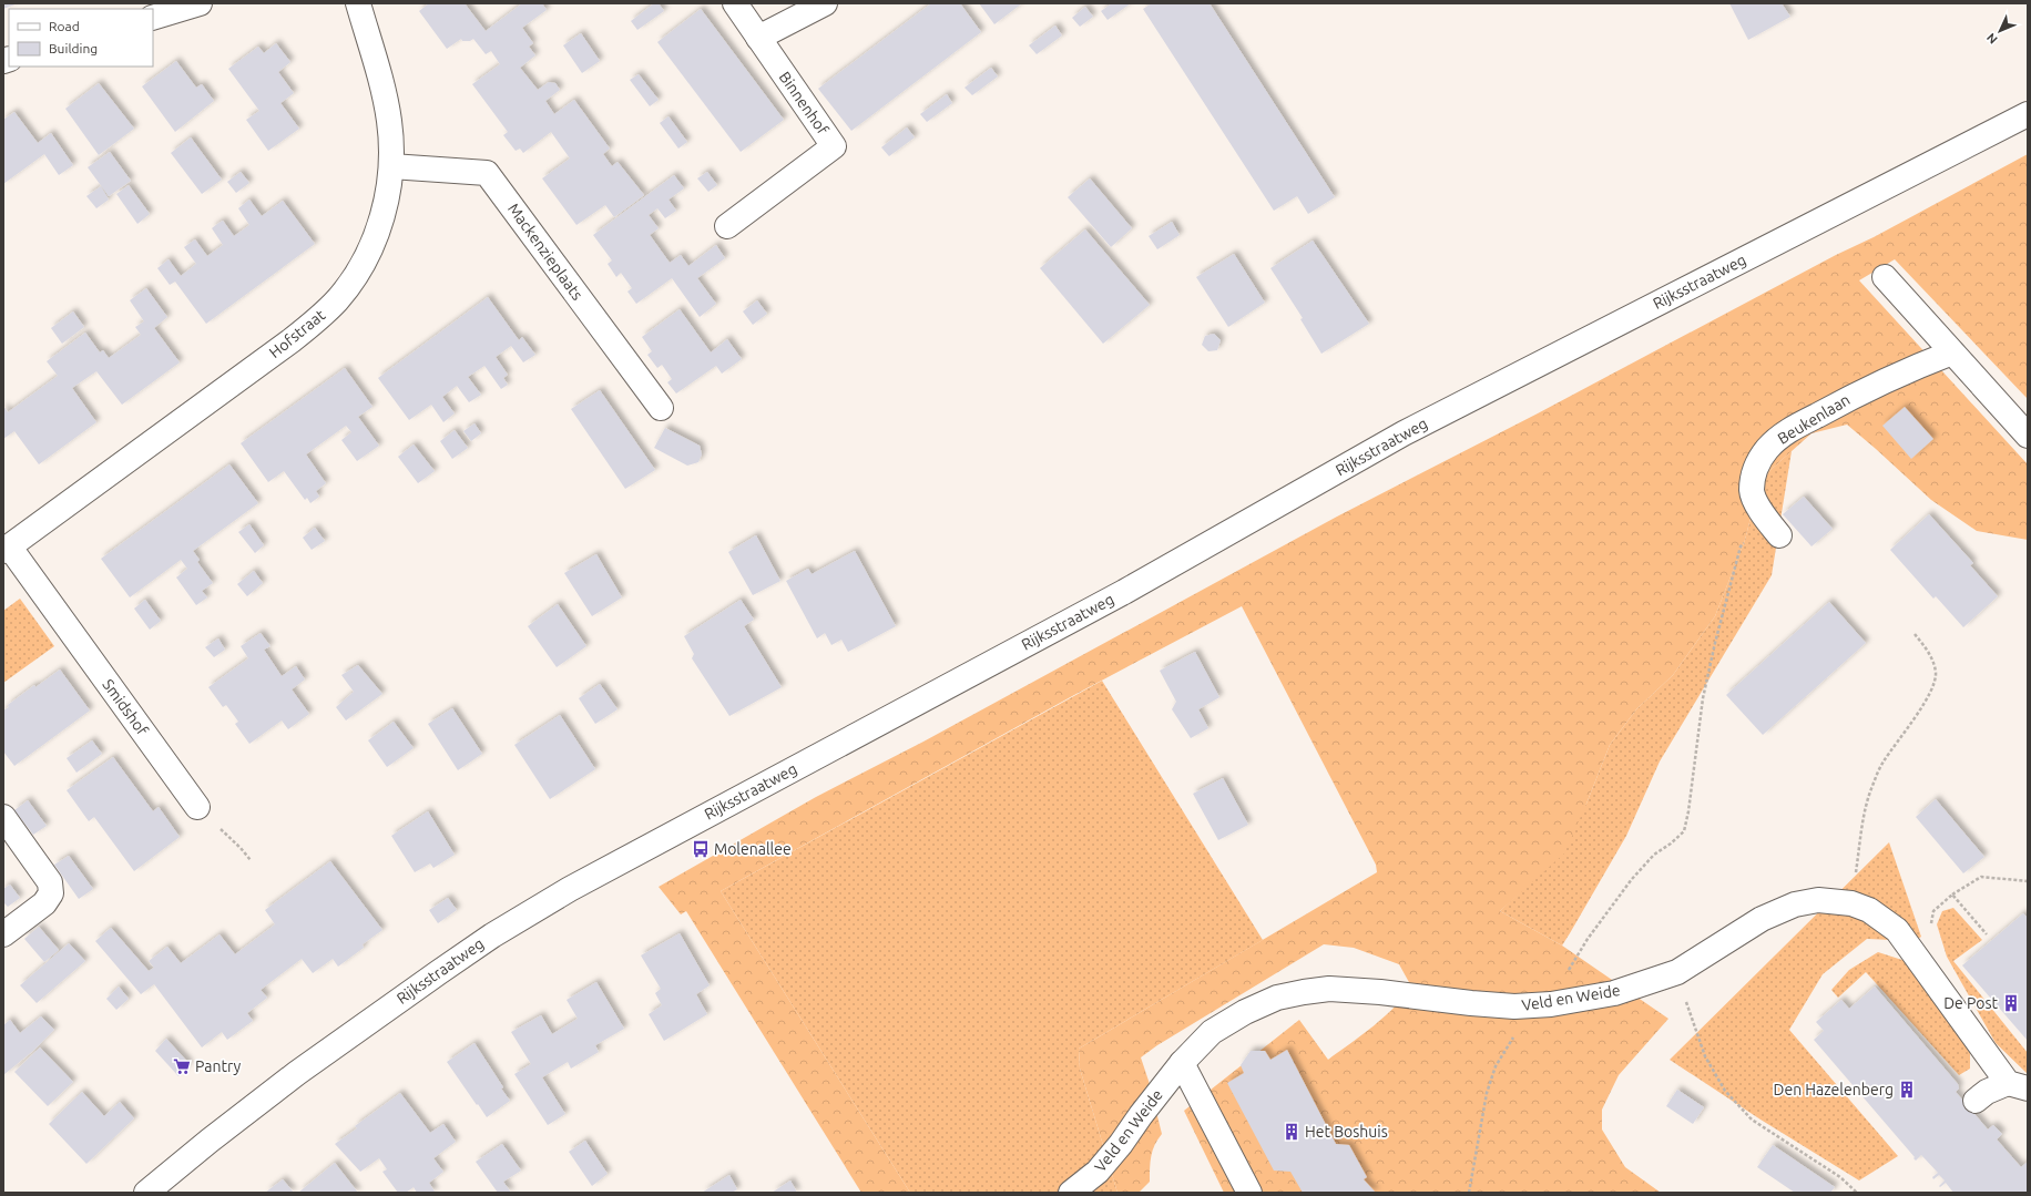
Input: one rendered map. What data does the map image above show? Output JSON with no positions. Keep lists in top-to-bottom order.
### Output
{
  "streets": {
    "street": [
      "Binnenhof",
      "Mackenzieplaats",
      "Rijksstraatweg",
      "Hofstraat",
      "Beukenlaan",
      "Smidshof",
      "Veld en Weide"
    ]
  },
  "crossings": [
    ["Mackenzieplaats", "Hofstraat"],
    ["Hofstraat", "Smidshof"]
  ],
  "places": {
    "bus stop": ["Molenallee"],
    "building": ["De Post", "Den Hazelenberg", "Het Boshuis"],
    "supermarket": ["Pantry"]
  },
  "legend": ["Road", "Building"],
  "north": "bottom left"
}
